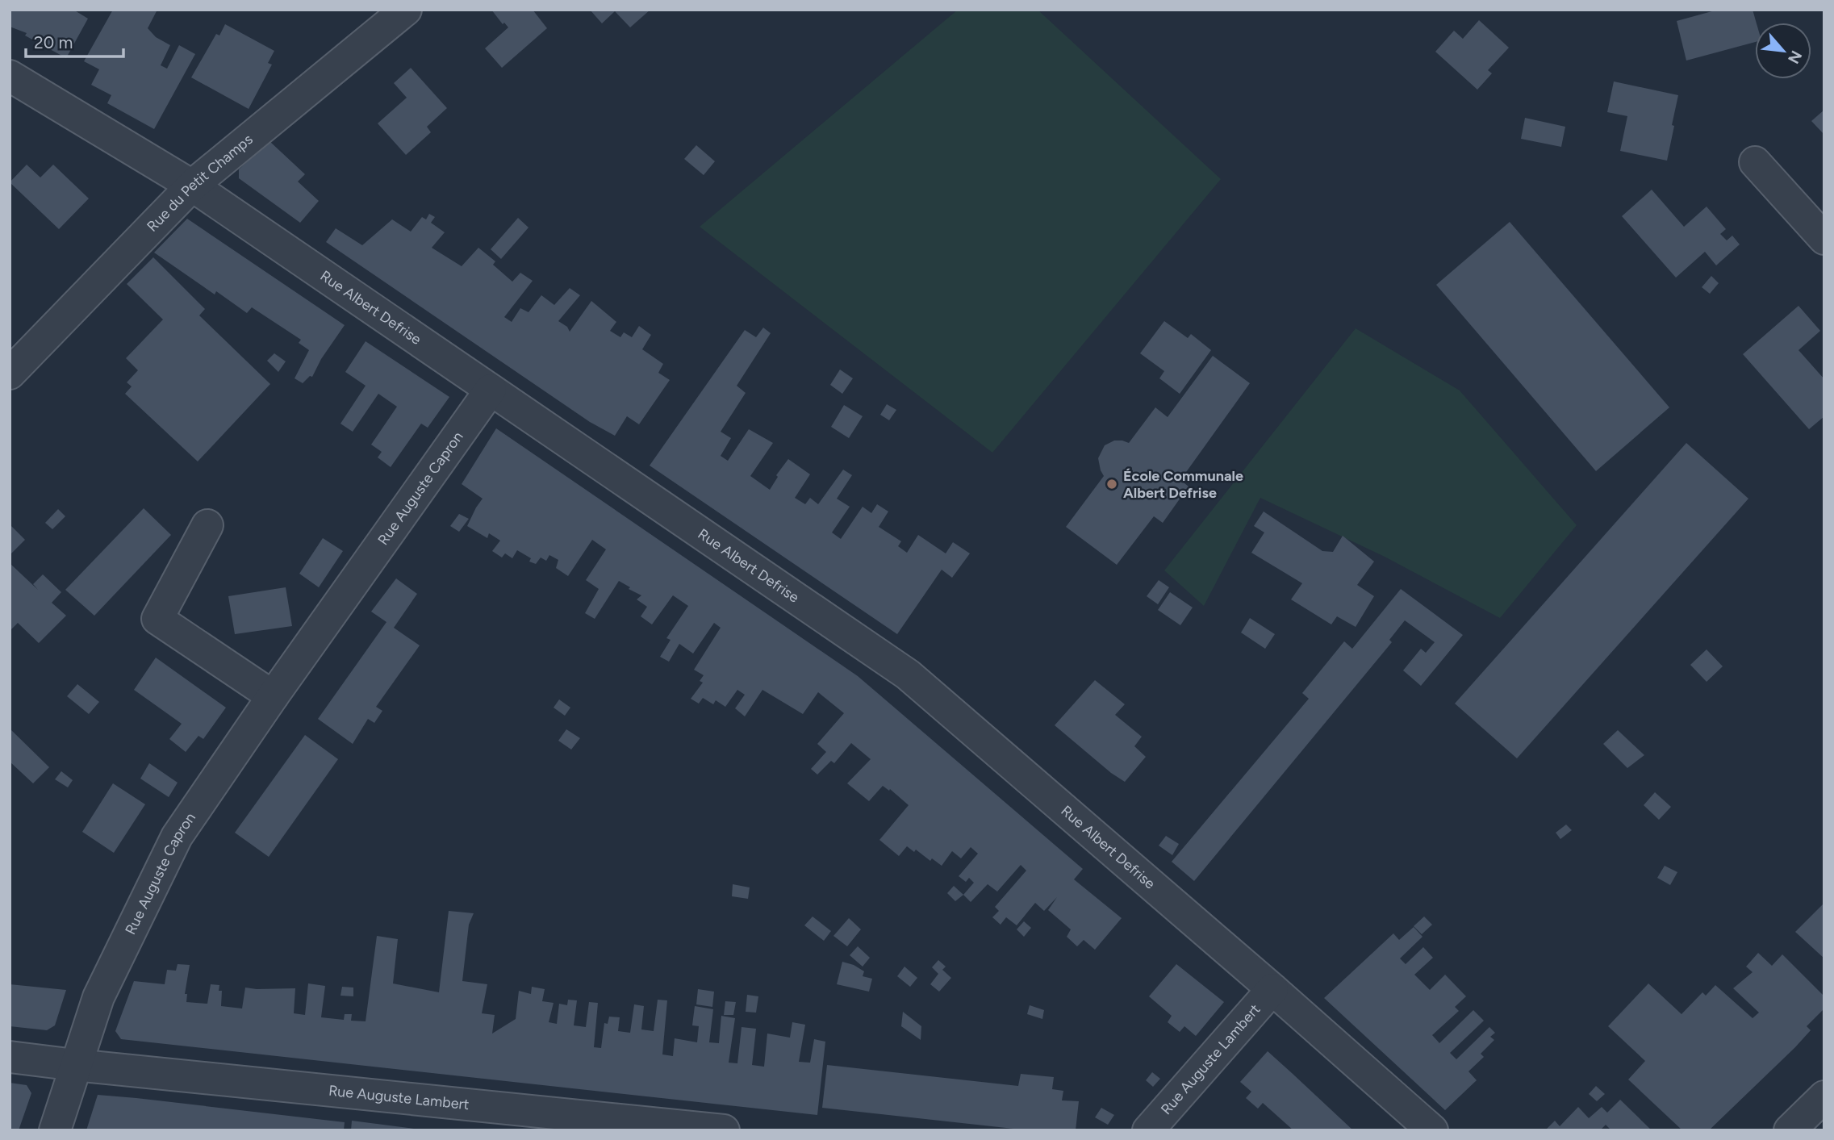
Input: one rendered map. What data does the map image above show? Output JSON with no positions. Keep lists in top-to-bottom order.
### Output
{
  "streets": {
    "street": [
      "Rue du Petit Champs",
      "Rue Albert Defrise",
      "Rue Auguste Capron",
      "Rue Auguste Lambert"
    ]
  },
  "crossings": [
    ["Rue du Petit Champs", "Rue Albert Defrise"],
    ["Rue Albert Defrise", "Rue Auguste Capron"],
    ["Rue Albert Defrise", "Rue Auguste Lambert"],
    ["Rue Auguste Capron", "Rue Auguste Lambert"]
  ],
  "places": ["École Communale Albert Defrise"],
  "scale_bar": "20 m",
  "north": "bottom right"
}
